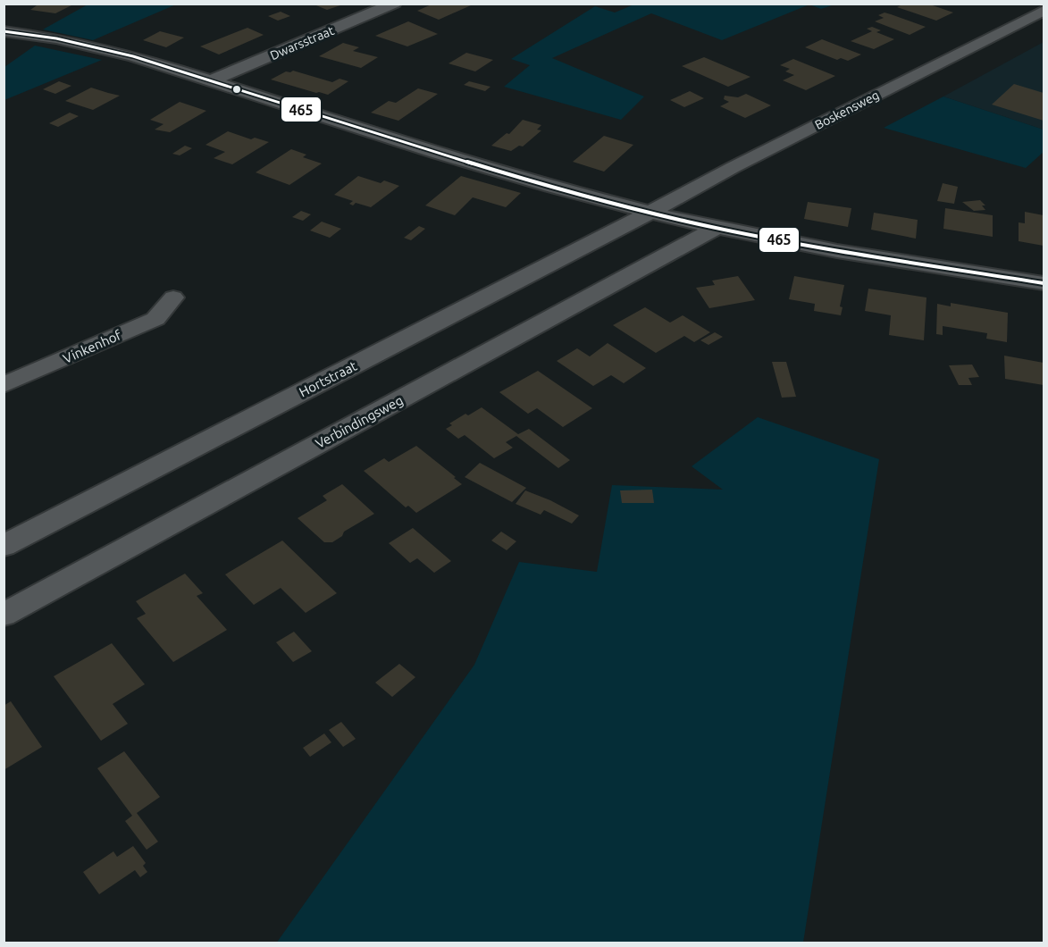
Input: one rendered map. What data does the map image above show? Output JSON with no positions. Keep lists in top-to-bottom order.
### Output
{
  "streets": {
    "street": [
      "Dwarsstraat",
      "Boskensweg",
      "Vinkenhof",
      "Hortstraat",
      "Verbindingsweg"
    ]
  },
  "crossings": [
    ["Boskensweg", "Hortstraat"]
  ],
  "lines": ["transit line 465"]
}
